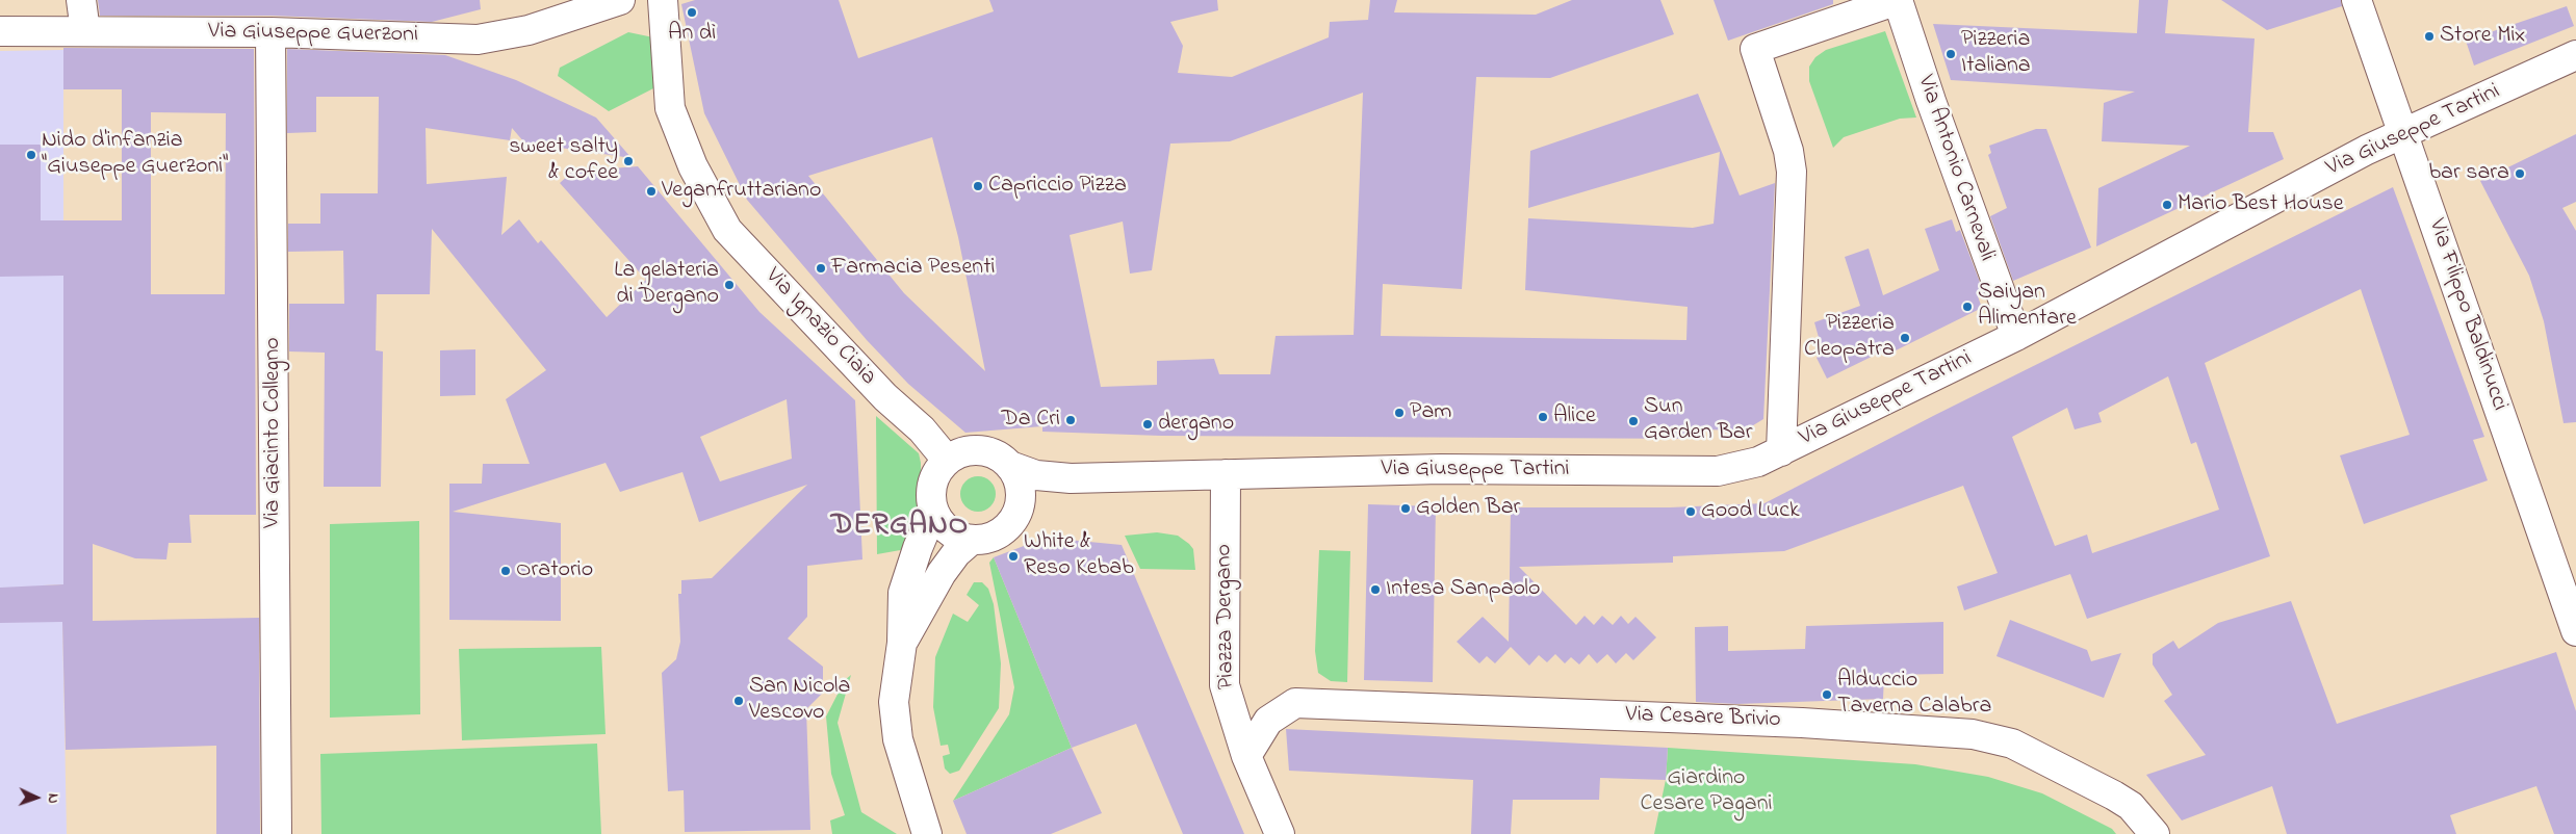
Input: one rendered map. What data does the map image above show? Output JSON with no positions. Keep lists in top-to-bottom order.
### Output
{
  "streets": {
    "street": [
      "Via Giuseppe Guerzoni",
      "Via Giuseppe Tartini",
      "Via Antonio Carnevali",
      "Via Filippo Baldinucci",
      "Via Ignazio Ciaia",
      "Via Giacinto Collegno",
      "Piazza Dergano",
      "Via Cesare Brivio"
    ]
  },
  "crossings": [
    ["Via Giuseppe Guerzoni", "Via Giacinto Collegno"],
    ["Via Giuseppe Tartini", "Via Antonio Carnevali"],
    ["Via Giuseppe Tartini", "Via Filippo Baldinucci"],
    ["Via Giuseppe Tartini", "Piazza Dergano"],
    ["Piazza Dergano", "Via Cesare Brivio"]
  ],
  "districts": ["DERGANO"],
  "parks": ["Giardino Cesare Pagani"],
  "places": [
    "An dì",
    "Store Mix",
    "Pizzeria Italiana",
    "Nido d'infanzia \"Giuseppe Guerzoni\"",
    "sweet salty & cofee",
    "bar sara",
    "Capriccio Pizza",
    "Veganfruttariano",
    "Mario Best House",
    "Farmacia Pesenti",
    "La gelateria di Dergano",
    "Saiyan Alimentare",
    "Pizzeria Cleopatra",
    "Pam",
    "Alice",
    "Da Cri",
    "Sun Garden Bar",
    "dergano",
    "Golden Bar",
    "Good Luck",
    "White & Reso Kebab",
    "Oratorio",
    "Intesa Sanpaolo",
    "Alduccio Taverna Calabra",
    "San Nicola Vescovo"
  ],
  "north": "right"
}
